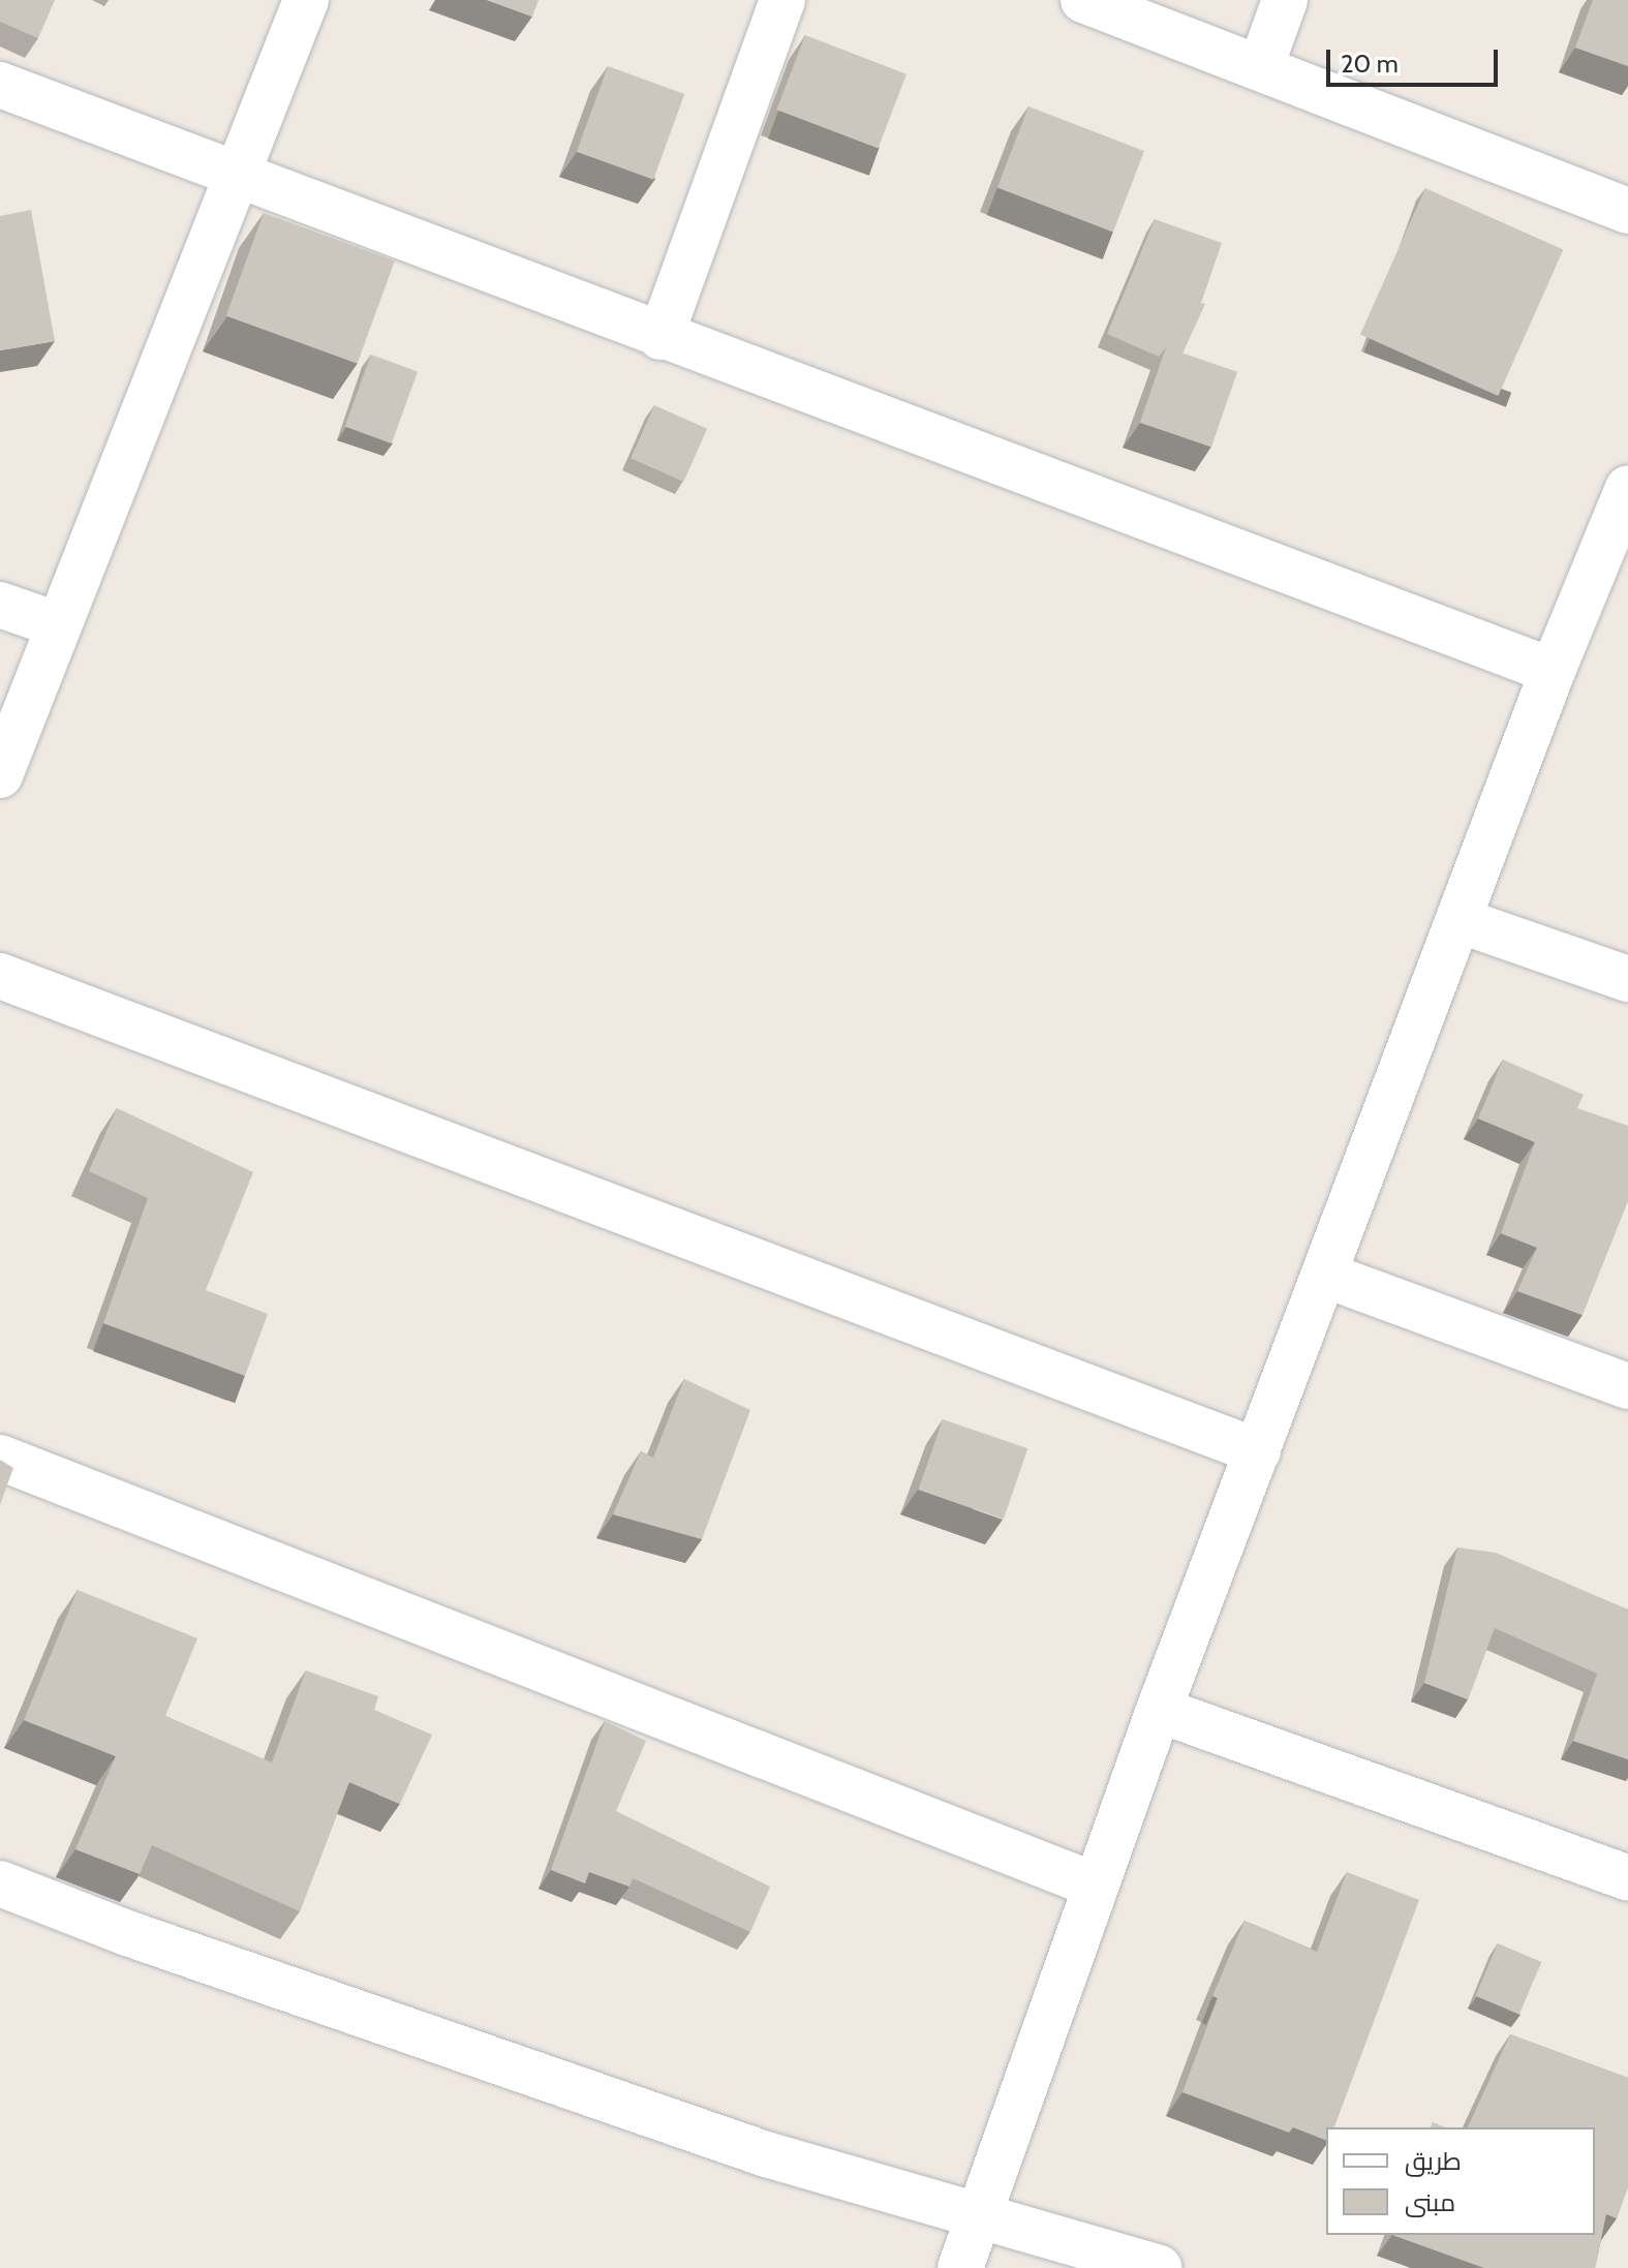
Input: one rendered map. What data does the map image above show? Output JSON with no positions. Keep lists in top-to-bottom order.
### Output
{
  "legend": ["طريق", "مبنى"],
  "scale_bar": "20 m"
}
